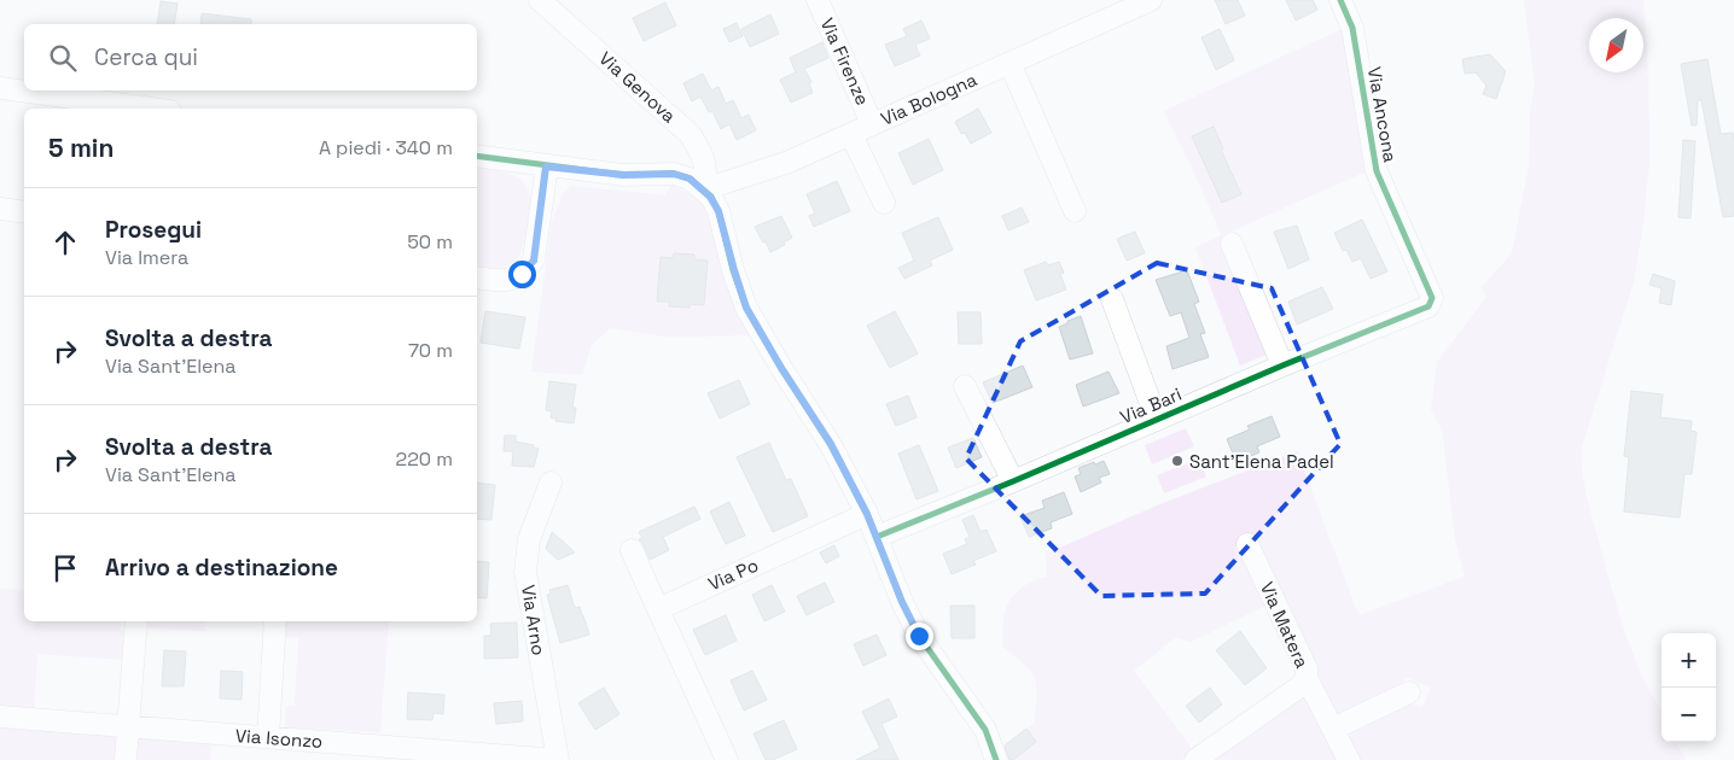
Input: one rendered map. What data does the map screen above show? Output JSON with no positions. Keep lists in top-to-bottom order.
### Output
{
  "streets": {
    "street": [
      "Via Firenze",
      "Via Genova",
      "Via Bologna",
      "Via Ancona",
      "Via Bari",
      "Via Po",
      "Via Arno",
      "Via Matera",
      "Via Isonzo"
    ]
  },
  "crossings": [
    ["Via Firenze", "Via Bologna"],
    ["Via Genova", "Via Bologna"],
    ["Via Ancona", "Via Bari"],
    ["Via Arno", "Via Isonzo"]
  ],
  "places": ["Sant'Elena Padel"],
  "north": "bottom left",
  "page": {
    "search": "Cerca qui",
    "heading": ["5 min", "A piedi · 340 m"],
    "list": [
      ["Prosegui", "Via Imera", "50 m"],
      ["Svolta a destra", "Via Sant'Elena", "70 m"],
      ["Svolta a destra", "Via Sant'Elena", "220 m"],
      "Arrivo a destinazione"
    ],
    "map_buttons": ["+", "−"]
  }
}
